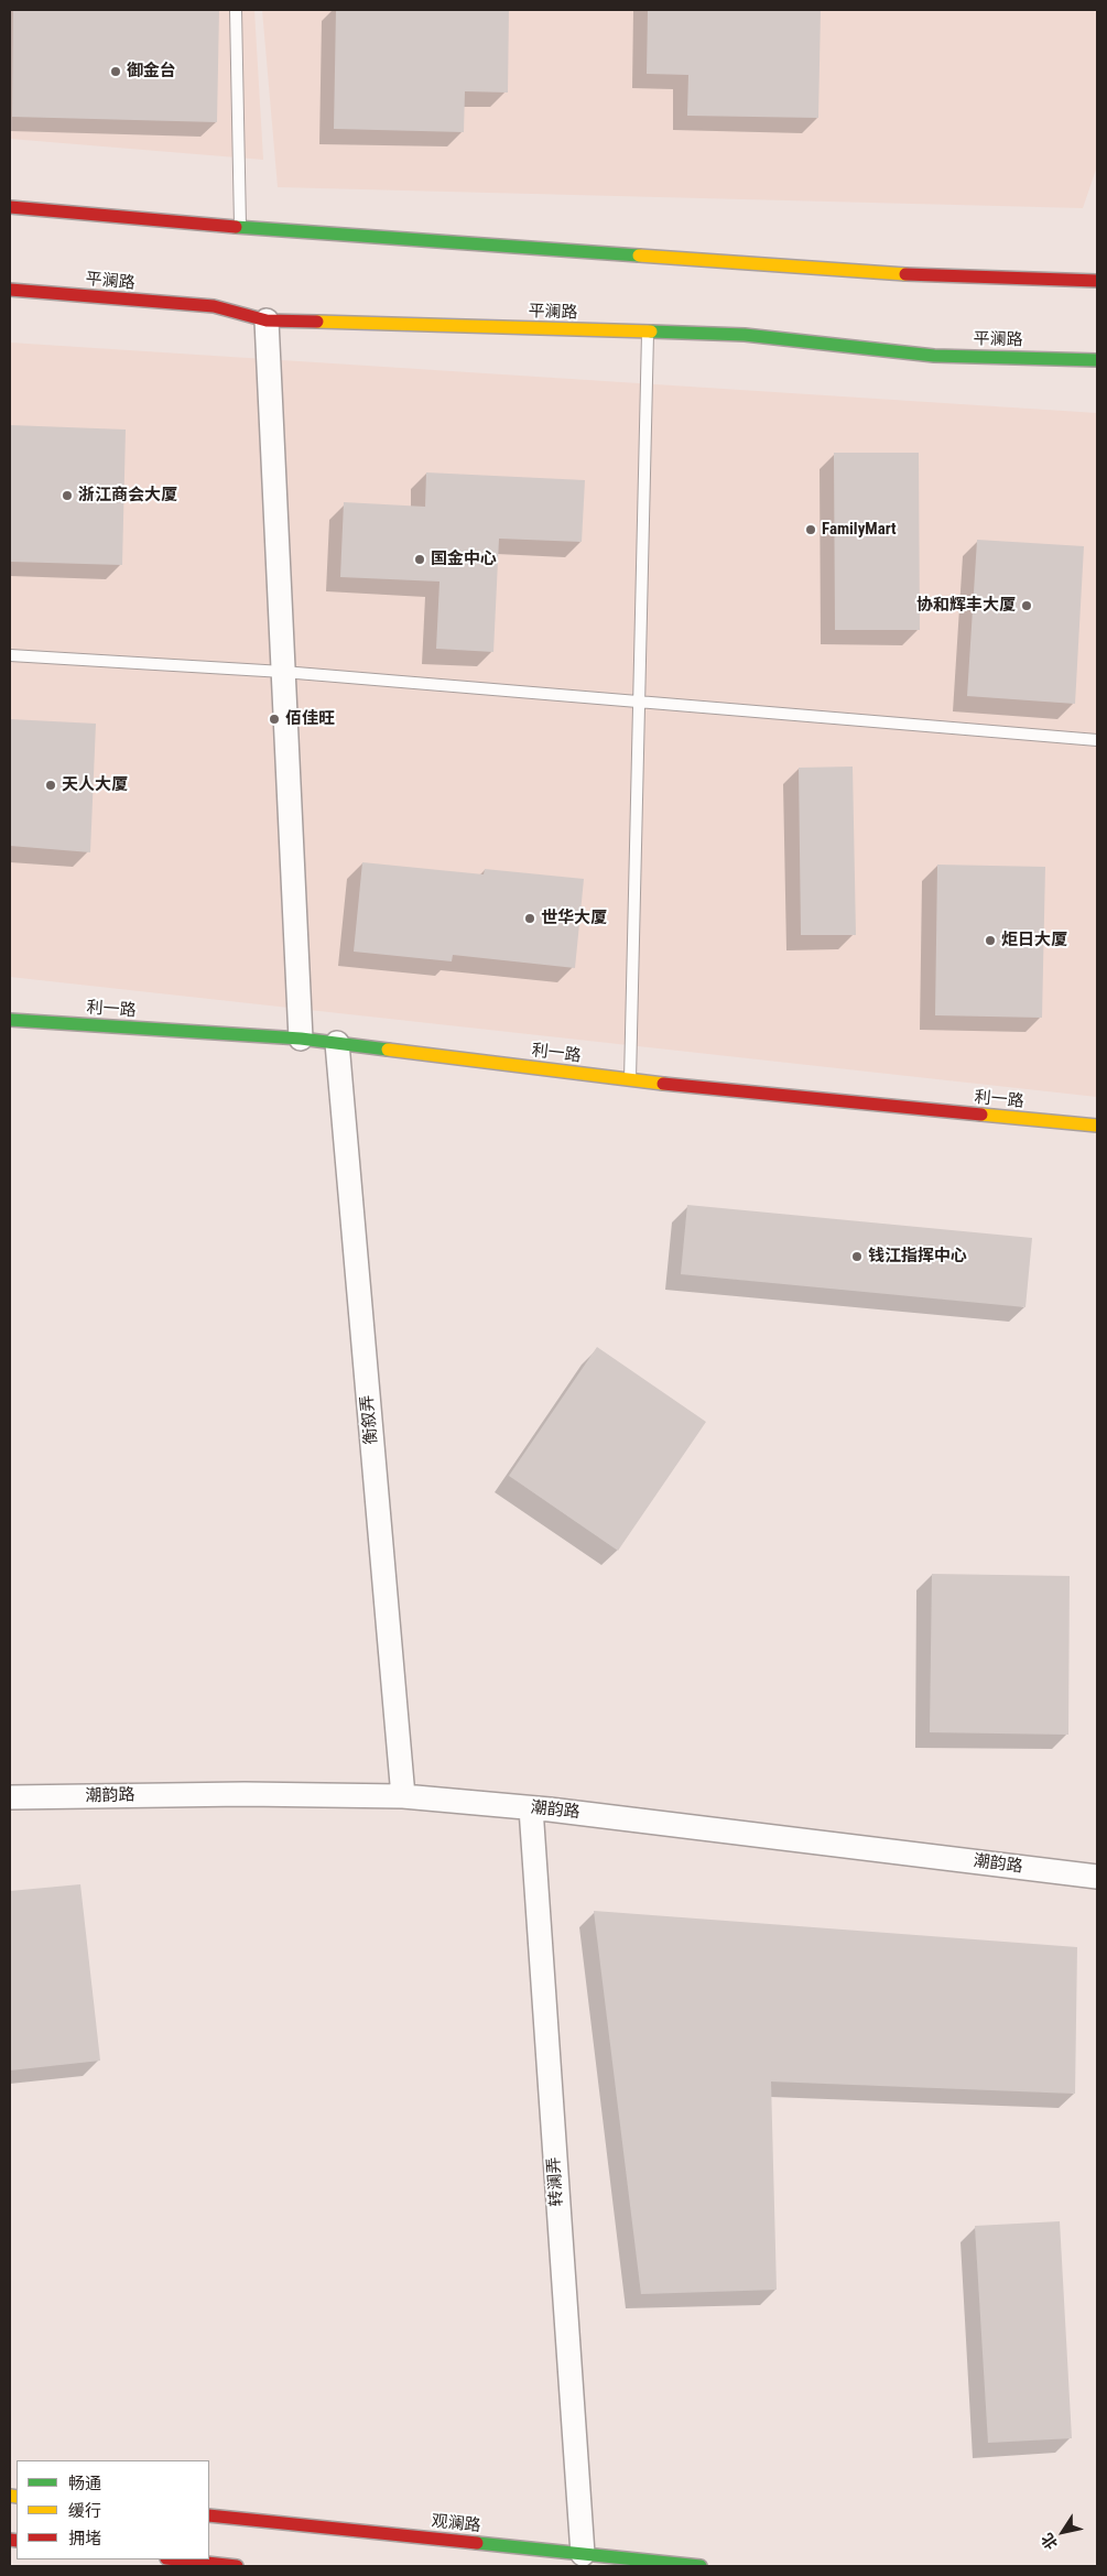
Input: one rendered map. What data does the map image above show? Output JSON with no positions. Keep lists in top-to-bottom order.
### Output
{
  "streets": {
    "main road": ["平澜路", "利一路", "观澜路"],
    "street": ["衡叙弄", "潮韵路", "转澜弄"]
  },
  "crossings": [
    ["利一路", "衡叙弄"],
    ["衡叙弄", "潮韵路"],
    ["潮韵路", "转澜弄"],
    ["转澜弄", "观澜路"]
  ],
  "places": [
    "御金台",
    "浙江商会大厦",
    "FamilyMart",
    "国金中心",
    "协和辉丰大厦",
    "佰佳旺",
    "天人大厦",
    "世华大厦",
    "炬日大厦",
    "钱江指挥中心"
  ],
  "legend": ["畅通", "缓行", "拥堵"],
  "north": "bottom left"
}
